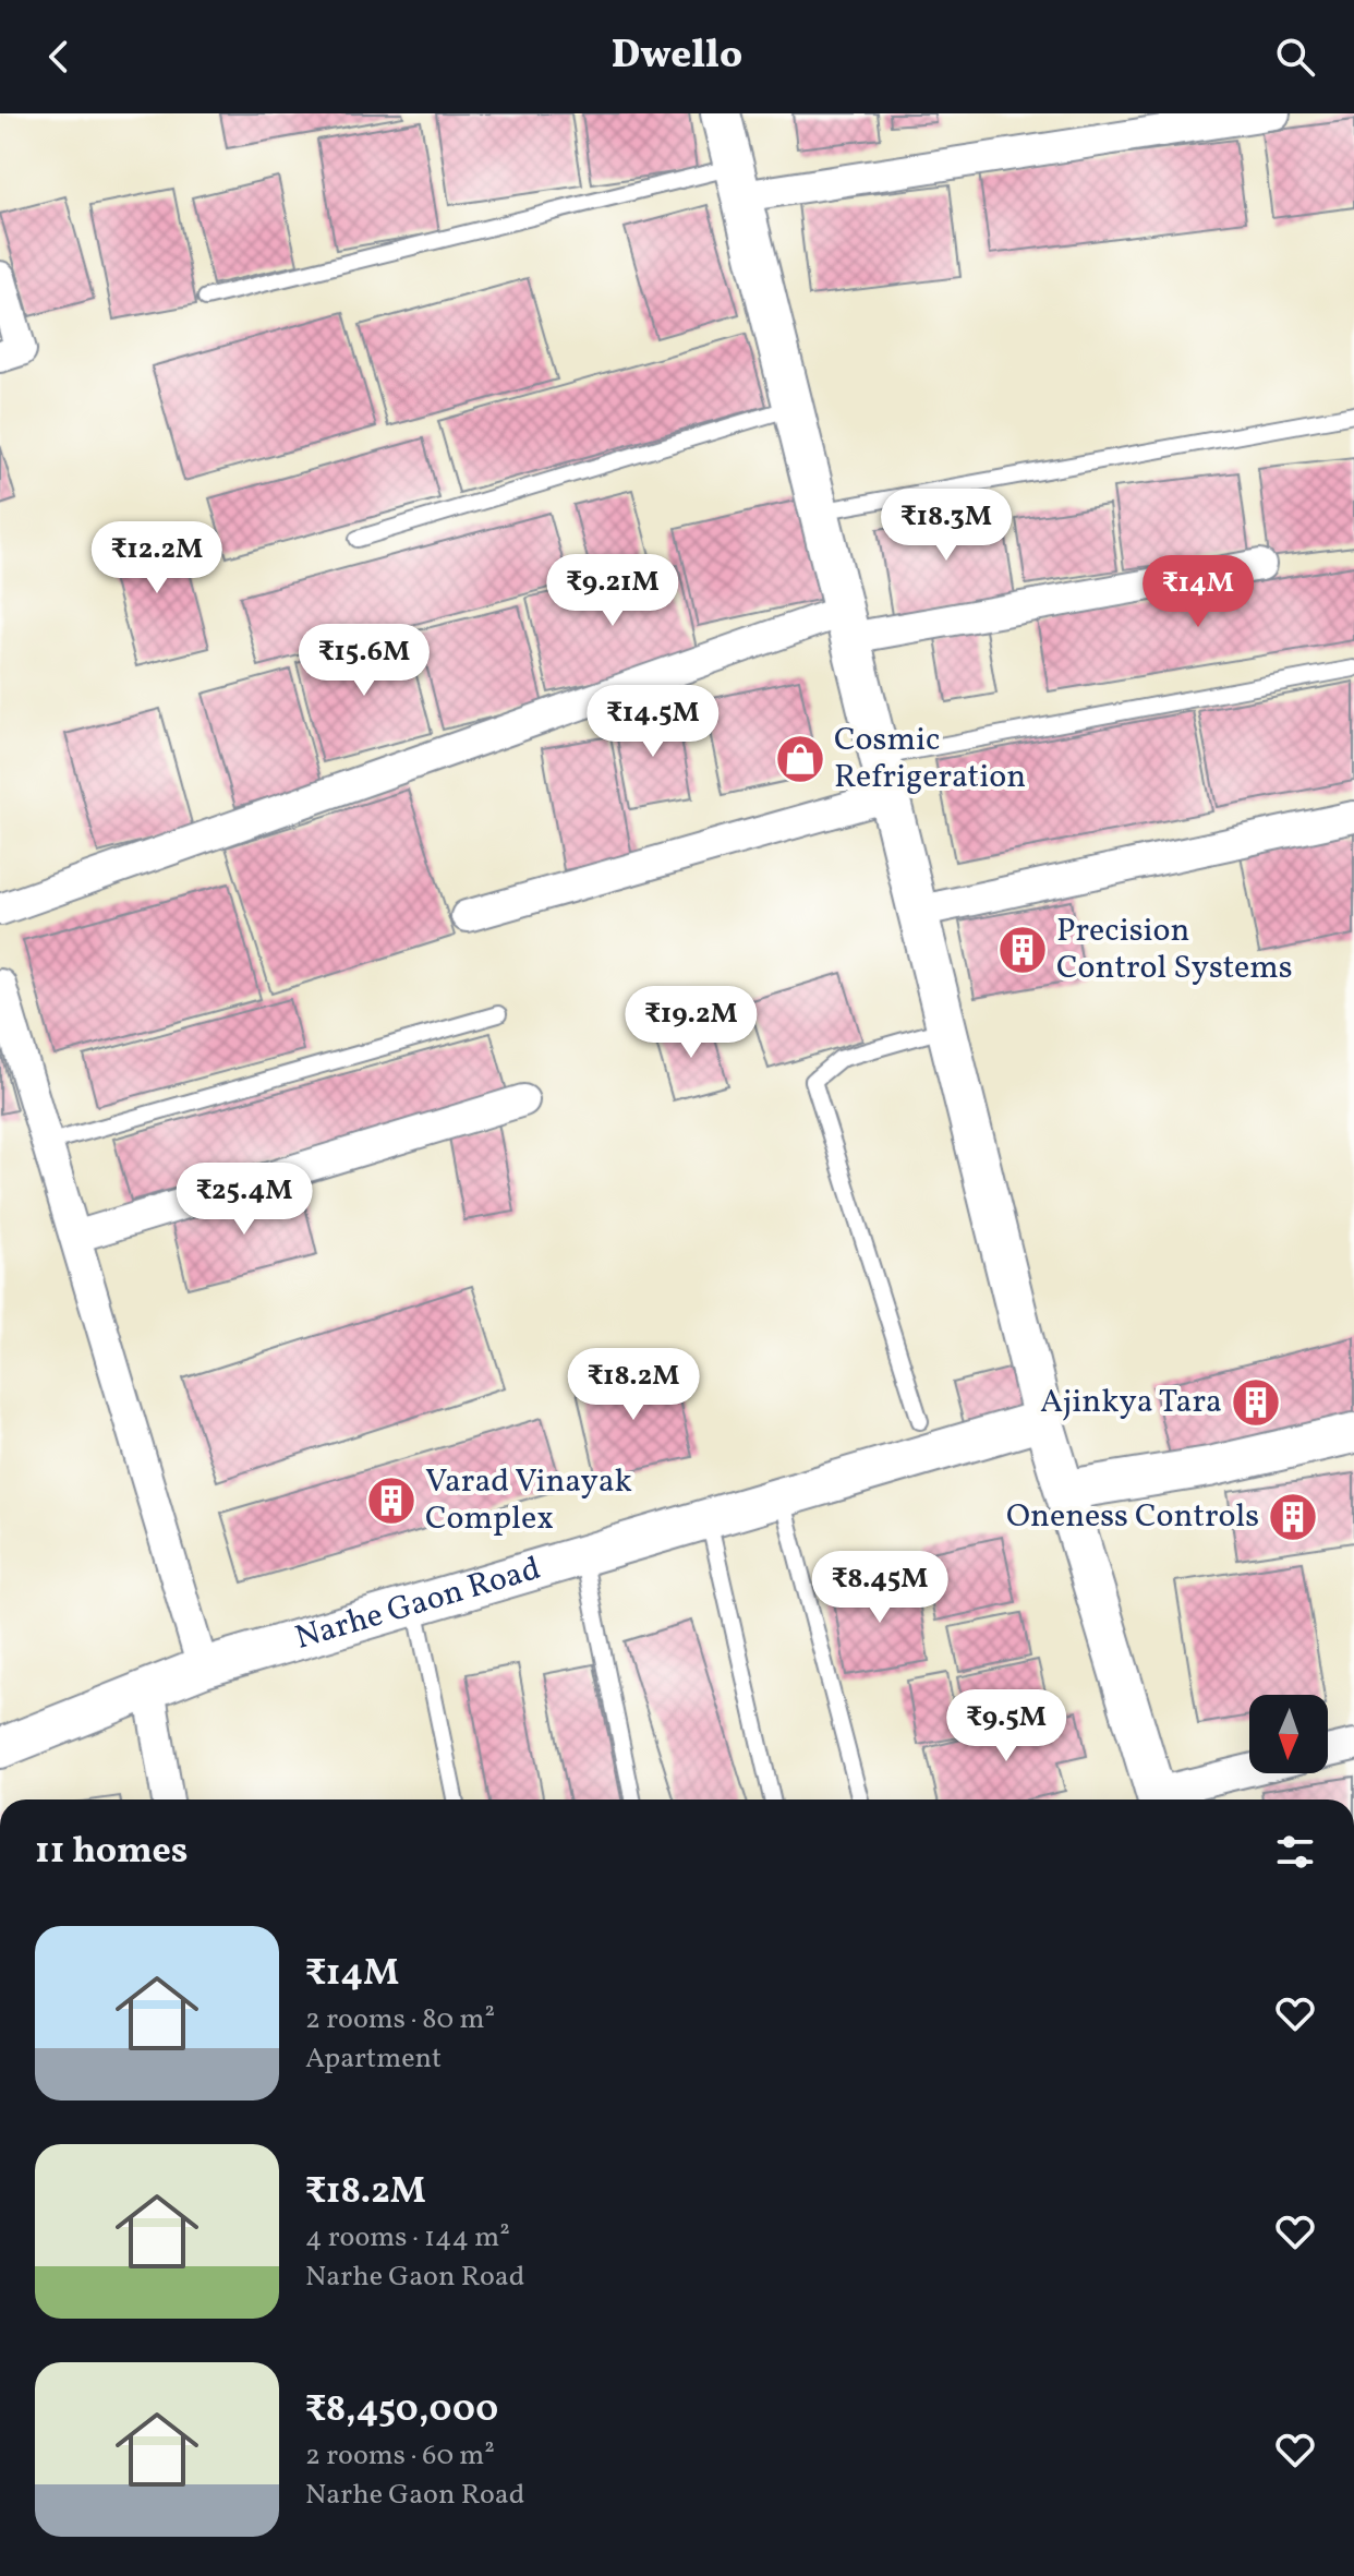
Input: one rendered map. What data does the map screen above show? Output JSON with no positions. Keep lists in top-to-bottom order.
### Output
{
  "streets": {
    "street": ["Narhe Gaon Road"]
  },
  "places": {
    "shop": ["Cosmic Refrigeration"],
    "building": [
      "Precision Control Systems",
      "Ajinkya Tara",
      "Varad Vinayak Complex",
      "Oneness Controls"
    ]
  },
  "north": "bottom",
  "page": {
    "header": "Dwello",
    "price": [
      "₹18.3M",
      "₹12.2M",
      "₹9.21M",
      "₹14M",
      "₹15.6M",
      "₹14.5M",
      "₹19.2M",
      "₹25.4M",
      "₹18.2M",
      "₹8.45M",
      "₹9.5M"
    ],
    "heading": "11 homes",
    "list": [
      {
        "name": "₹14M",
        "note": "2 rooms · 80 m² · Apartment"
      },
      {
        "name": "₹18.2M",
        "note": "4 rooms · 144 m² · Narhe Gaon Road"
      },
      {
        "name": "₹8,450,000",
        "note": "2 rooms · 60 m² · Narhe Gaon Road"
      }
    ]
  }
}
